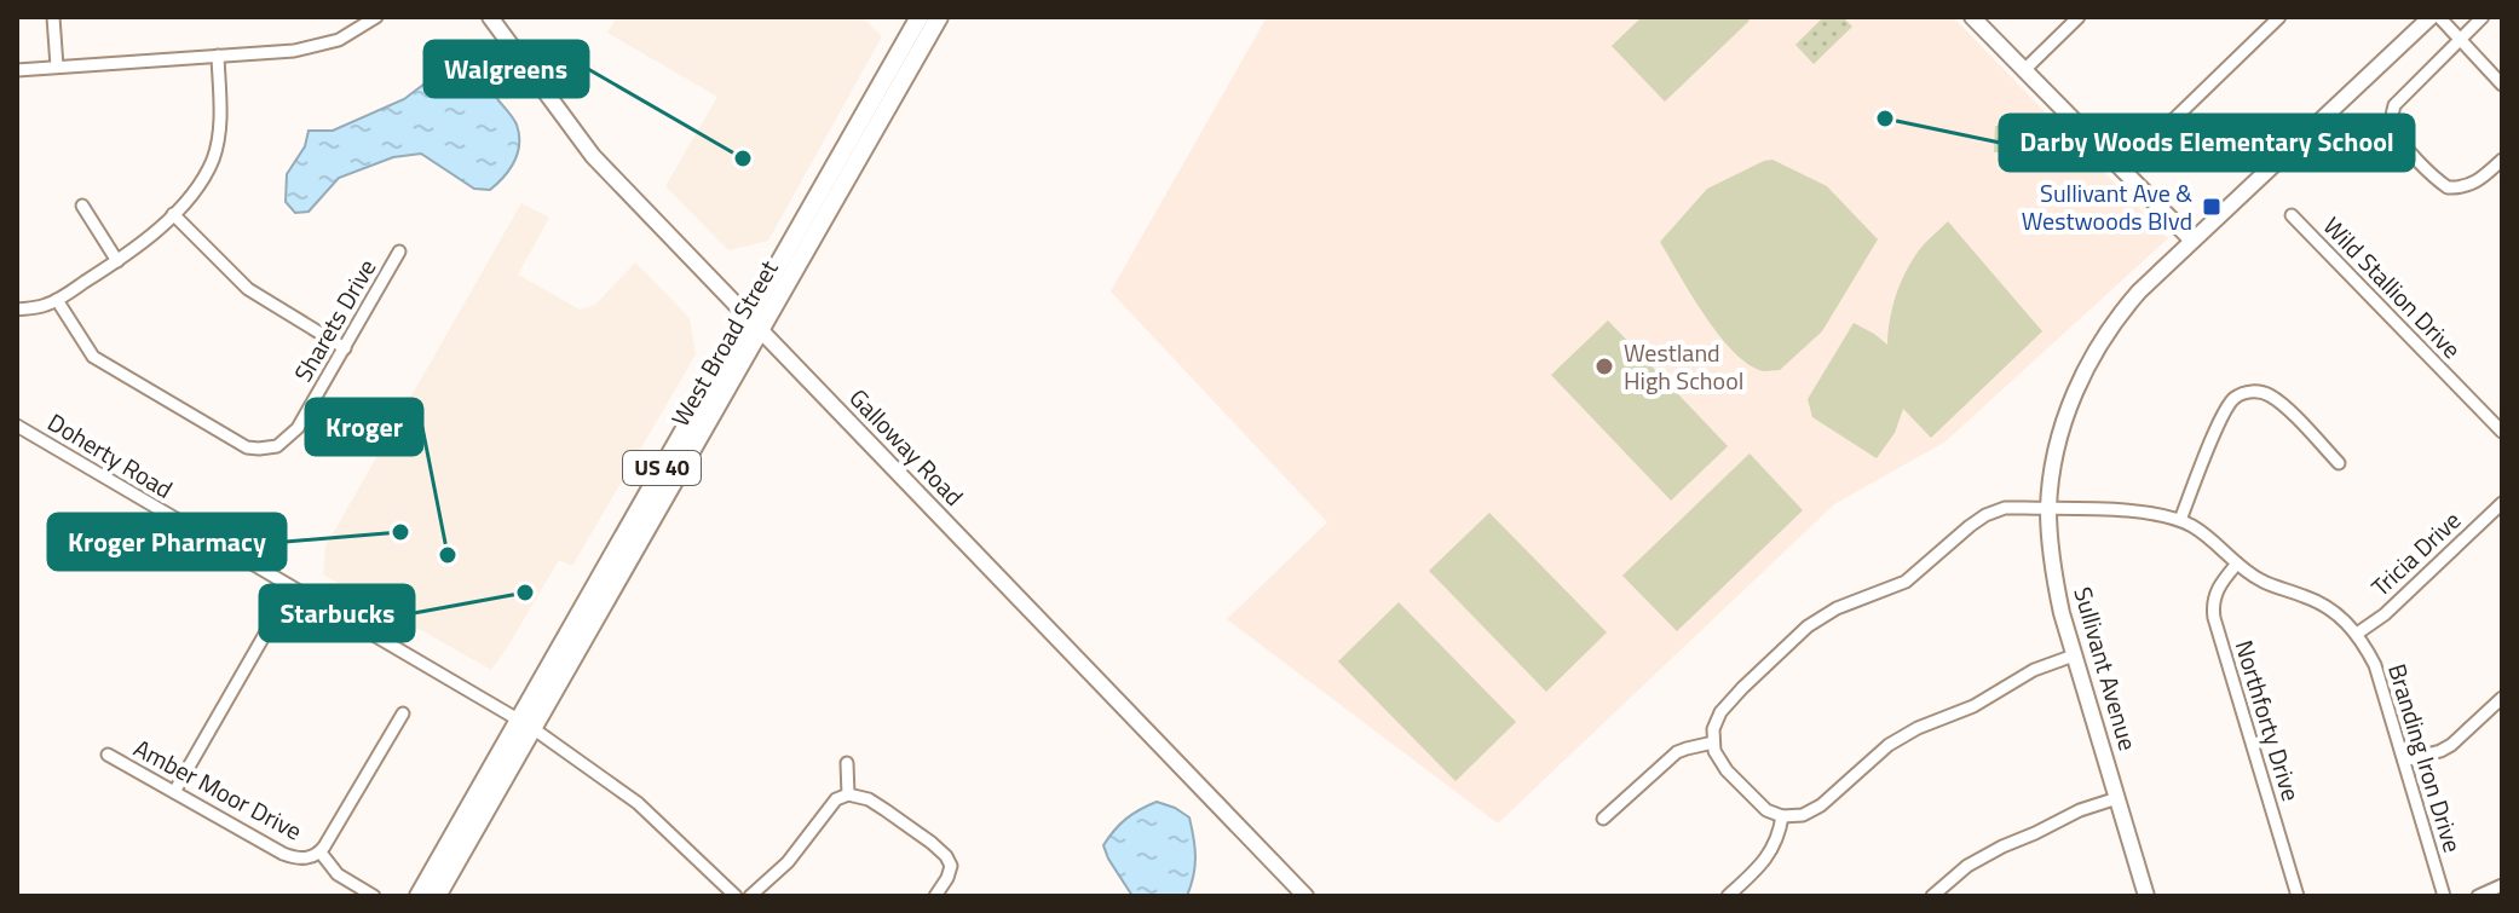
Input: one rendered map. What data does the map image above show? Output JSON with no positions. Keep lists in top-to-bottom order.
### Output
{
  "streets": {
    "main road": ["West Broad Street", "US 40"],
    "street": [
      "Wild Stallion Drive",
      "Sharets Drive",
      "Galloway Road",
      "Doherty Road",
      "Tricia Drive",
      "Sullivant Avenue",
      "Northforty Drive",
      "Branding Iron Drive",
      "Amber Moor Drive"
    ]
  },
  "crossings": [
    ["West Broad Street", "Galloway Road"],
    ["West Broad Street", "Doherty Road"],
    ["Tricia Drive", "Branding Iron Drive"],
    ["Sullivant Avenue", "Branding Iron Drive"],
    ["Northforty Drive", "Branding Iron Drive"]
  ],
  "places": {
    "other": [
      "Darby Woods Elementary School",
      "Walgreens",
      "Westland High School",
      "Kroger Pharmacy",
      "Kroger",
      "Starbucks"
    ],
    "transit": ["Sullivant Ave & Westwoods Blvd"]
  }
}
